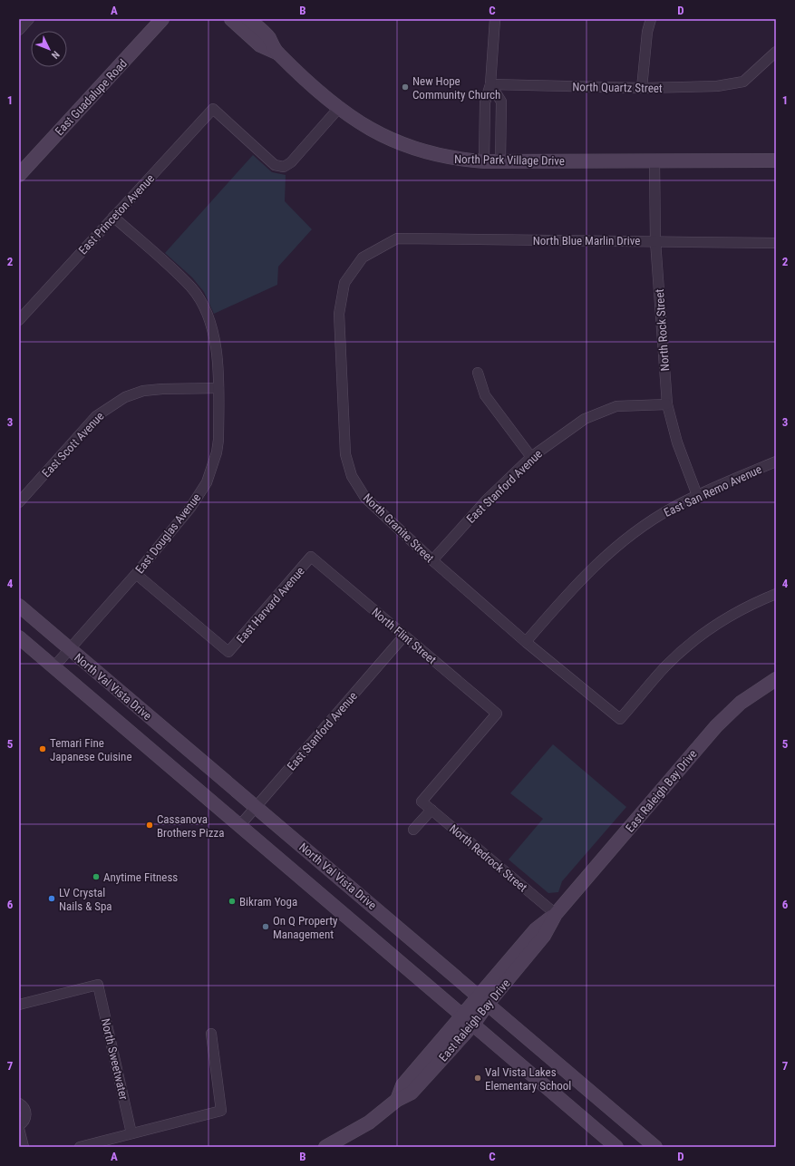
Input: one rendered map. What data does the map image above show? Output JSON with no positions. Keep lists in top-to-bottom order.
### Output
{
  "streets": {
    "main road": [
      "East Guadalupe Road",
      "North Park Village Drive",
      "North Val Vista Drive",
      "East Raleigh Bay Drive"
    ],
    "street": [
      "North Quartz Street",
      "East Princeton Avenue",
      "North Blue Marlin Drive",
      "North Rock Street",
      "East Scott Avenue",
      "East Stanford Avenue",
      "East San Remo Avenue",
      "North Granite Street",
      "East Douglas Avenue",
      "East Harvard Avenue",
      "North Flint Street",
      "North Redrock Street",
      "North Sweetwater"
    ]
  },
  "crossings": [
    ["North Park Village Drive", "East Princeton Avenue"],
    ["North Park Village Drive", "North Rock Street"],
    ["East Princeton Avenue", "East Douglas Avenue"],
    ["North Blue Marlin Drive", "North Rock Street"],
    ["North Blue Marlin Drive", "North Granite Street"],
    ["North Rock Street", "East Stanford Avenue"],
    ["North Rock Street", "East San Remo Avenue"],
    ["East Scott Avenue", "East Douglas Avenue"],
    ["East Stanford Avenue", "North Granite Street"],
    ["East Stanford Avenue", "North Flint Street"],
    ["East Stanford Avenue", "North Val Vista Drive"],
    ["East San Remo Avenue", "North Granite Street"],
    ["East Douglas Avenue", "East Harvard Avenue"],
    ["East Douglas Avenue", "North Val Vista Drive"],
    ["East Harvard Avenue", "North Flint Street"],
    ["North Flint Street", "North Redrock Street"],
    ["North Val Vista Drive", "East Raleigh Bay Drive"],
    ["East Raleigh Bay Drive", "North Redrock Street"]
  ],
  "places": [
    "New Hope Community Church",
    "Temari Fine Japanese Cuisine",
    "Cassanova Brothers Pizza",
    "Anytime Fitness",
    "LV Crystal Nails & Spa",
    "Bikram Yoga",
    "On Q Property Management",
    "Val Vista Lakes Elementary School"
  ],
  "north": "bottom right",
  "grid": {
    "columns": [
      "A",
      "B",
      "C",
      "D"
    ],
    "rows": [
      "1",
      "2",
      "3",
      "4",
      "5",
      "6",
      "7"
    ]
  }
}
